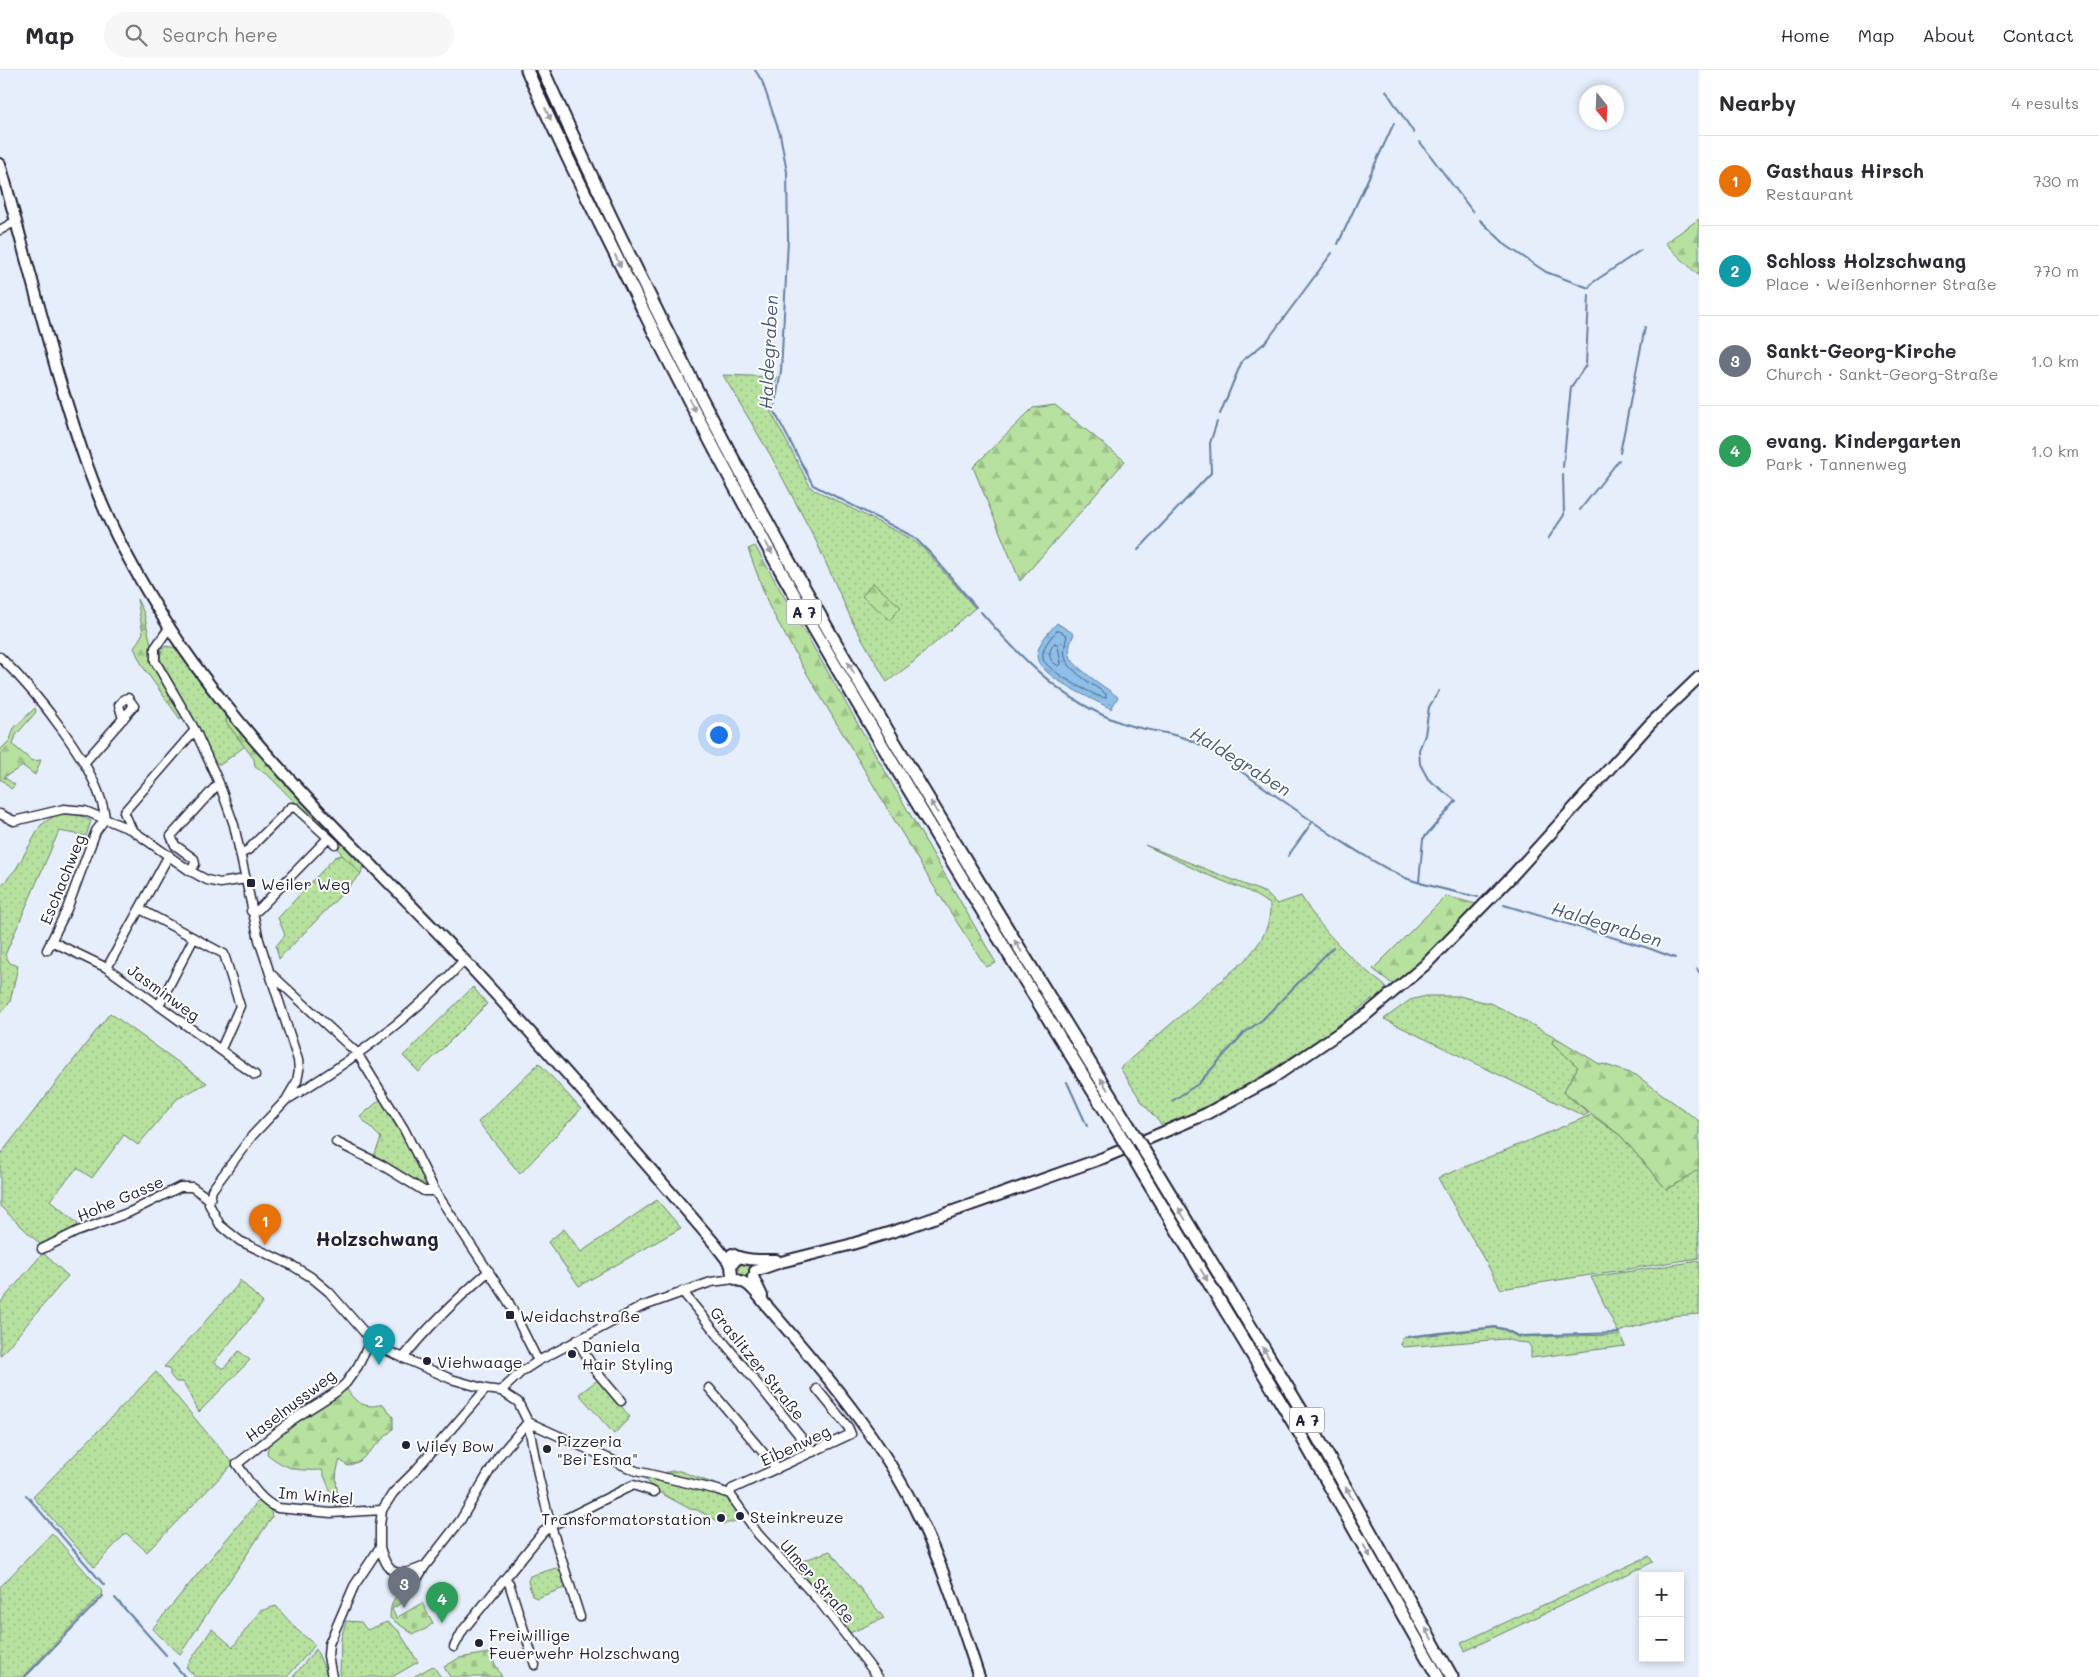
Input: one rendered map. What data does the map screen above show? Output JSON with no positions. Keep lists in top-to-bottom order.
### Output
{
  "streets": {
    "highway": ["A 7"],
    "street": [
      "Eschachweg",
      "Jasminweg",
      "Hohe Gasse",
      "Graslitzer Straße",
      "Haselnussweg",
      "Eibenweg",
      "Im Winkel",
      "Ulmer Straße"
    ]
  },
  "crossings": [
    ["Eschachweg", "Jasminweg"],
    ["Graslitzer Straße", "Eibenweg"],
    ["Haselnussweg", "Im Winkel"],
    ["Eibenweg", "Ulmer Straße"]
  ],
  "districts": ["Holzschwang"],
  "water": ["Haldegraben"],
  "places": {
    "transit": ["Weiler Weg", "Weidachstraße"],
    "other": [
      "Daniela Hair Styling",
      "Viehwaage",
      "Wiley Bow",
      "Pizzeria \"Bei Esma\"",
      "Steinkreuze",
      "Transformatorstation",
      "Freiwillige Feuerwehr Holzschwang"
    ]
  },
  "north": "bottom",
  "page": {
    "header": "Map",
    "search": "Search here",
    "nav": [
      "Home",
      "Map",
      "About",
      "Contact"
    ],
    "heading": ["Nearby", "4 results"],
    "list": [
      {
        "mark": "1",
        "name": "Gasthaus Hirsch",
        "note": "Restaurant",
        "value": "730 m"
      },
      {
        "mark": "2",
        "name": "Schloss Holzschwang",
        "note": "Place · Weißenhorner Straße",
        "value": "770 m"
      },
      {
        "mark": "3",
        "name": "Sankt-Georg-Kirche",
        "note": "Church · Sankt-Georg-Straße",
        "value": "1.0 km"
      },
      {
        "mark": "4",
        "name": "evang. Kindergarten",
        "note": "Park · Tannenweg",
        "value": "1.0 km"
      }
    ],
    "pins": [
      "1",
      "2",
      "3",
      "4"
    ],
    "map_buttons": ["+", "−"]
  }
}
